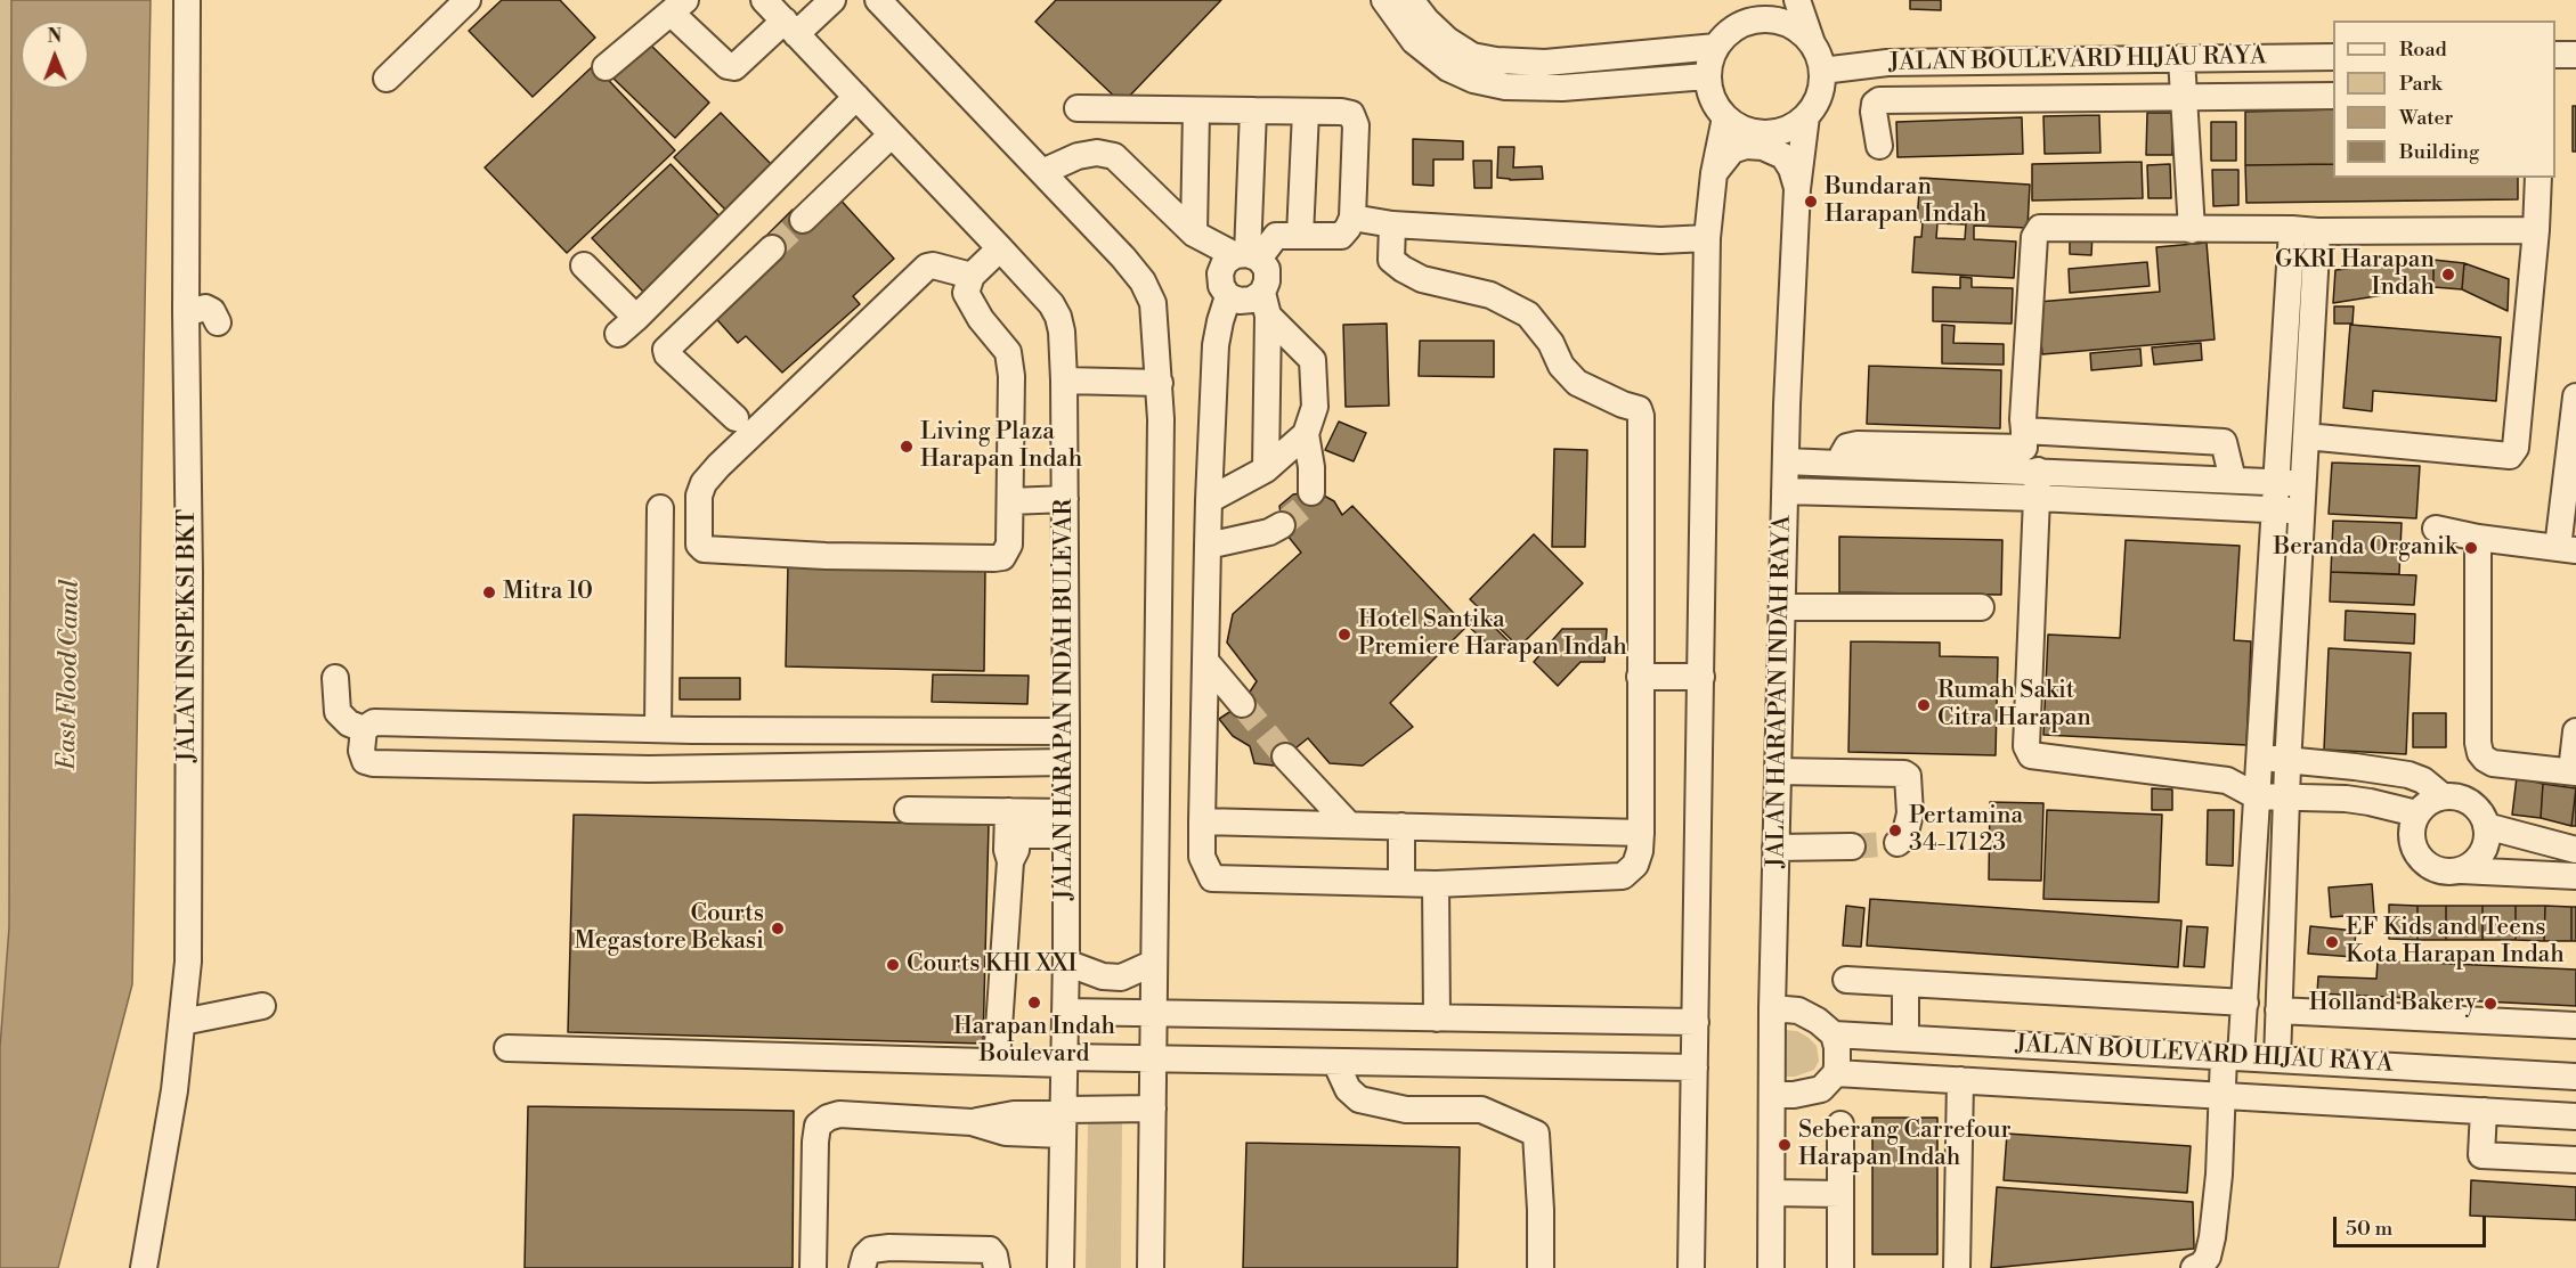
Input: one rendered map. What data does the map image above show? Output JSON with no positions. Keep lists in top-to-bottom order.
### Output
{
  "streets": {
    "street": [
      "JALAN BOULEVARD HIJAU RAYA",
      "JALAN INSPEKSI BKT",
      "JALAN HARAPAN INDAH RAYA",
      "JALAN HARAPAN INDAH BULEVAR"
    ]
  },
  "crossings": [
    ["JALAN BOULEVARD HIJAU RAYA", "JALAN HARAPAN INDAH RAYA"]
  ],
  "water": ["East Flood Canal"],
  "places": [
    "Bundaran Harapan Indah",
    "GKRI Harapan Indah",
    "Living Plaza Harapan Indah",
    "Beranda Organik",
    "Mitra 10",
    "Hotel Santika Premiere Harapan Indah",
    "Rumah Sakit Citra Harapan",
    "Pertamina 34-17123",
    "Courts Megastore Bekasi",
    "EF Kids and Teens Kota Harapan Indah",
    "Courts KHI XXI",
    "Harapan Indah Boulevard",
    "Holland Bakery",
    "Seberang Carrefour Harapan Indah"
  ],
  "legend": [
    "Road",
    "Park",
    "Water",
    "Building"
  ],
  "scale_bar": "50 m",
  "north": "top"
}
